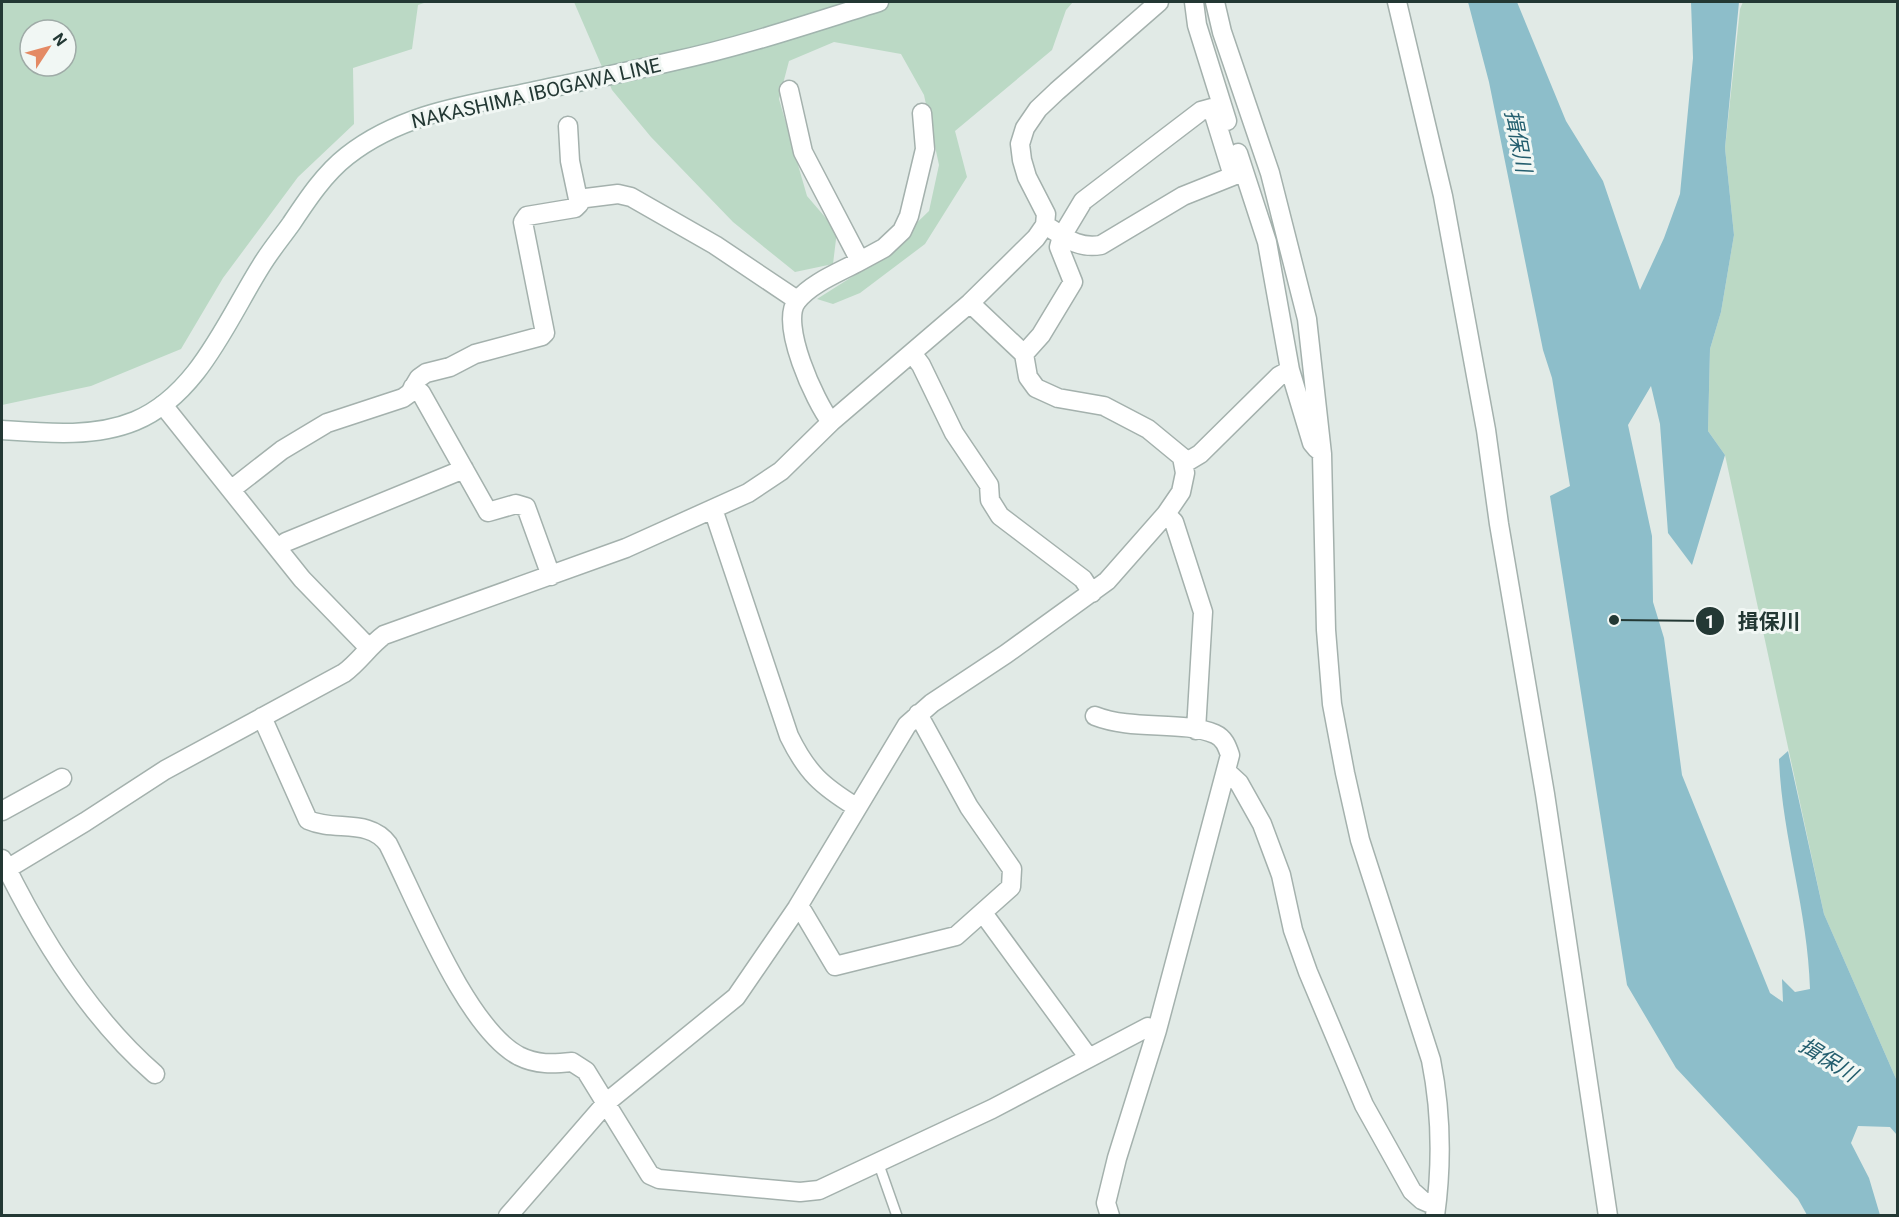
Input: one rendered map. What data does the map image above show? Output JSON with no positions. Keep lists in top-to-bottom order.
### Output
{
  "streets": {
    "street": ["NAKASHIMA IBOGAWA LINE"]
  },
  "water": ["揖保川"],
  "places": ["揖保川"],
  "north": "top right"
}
